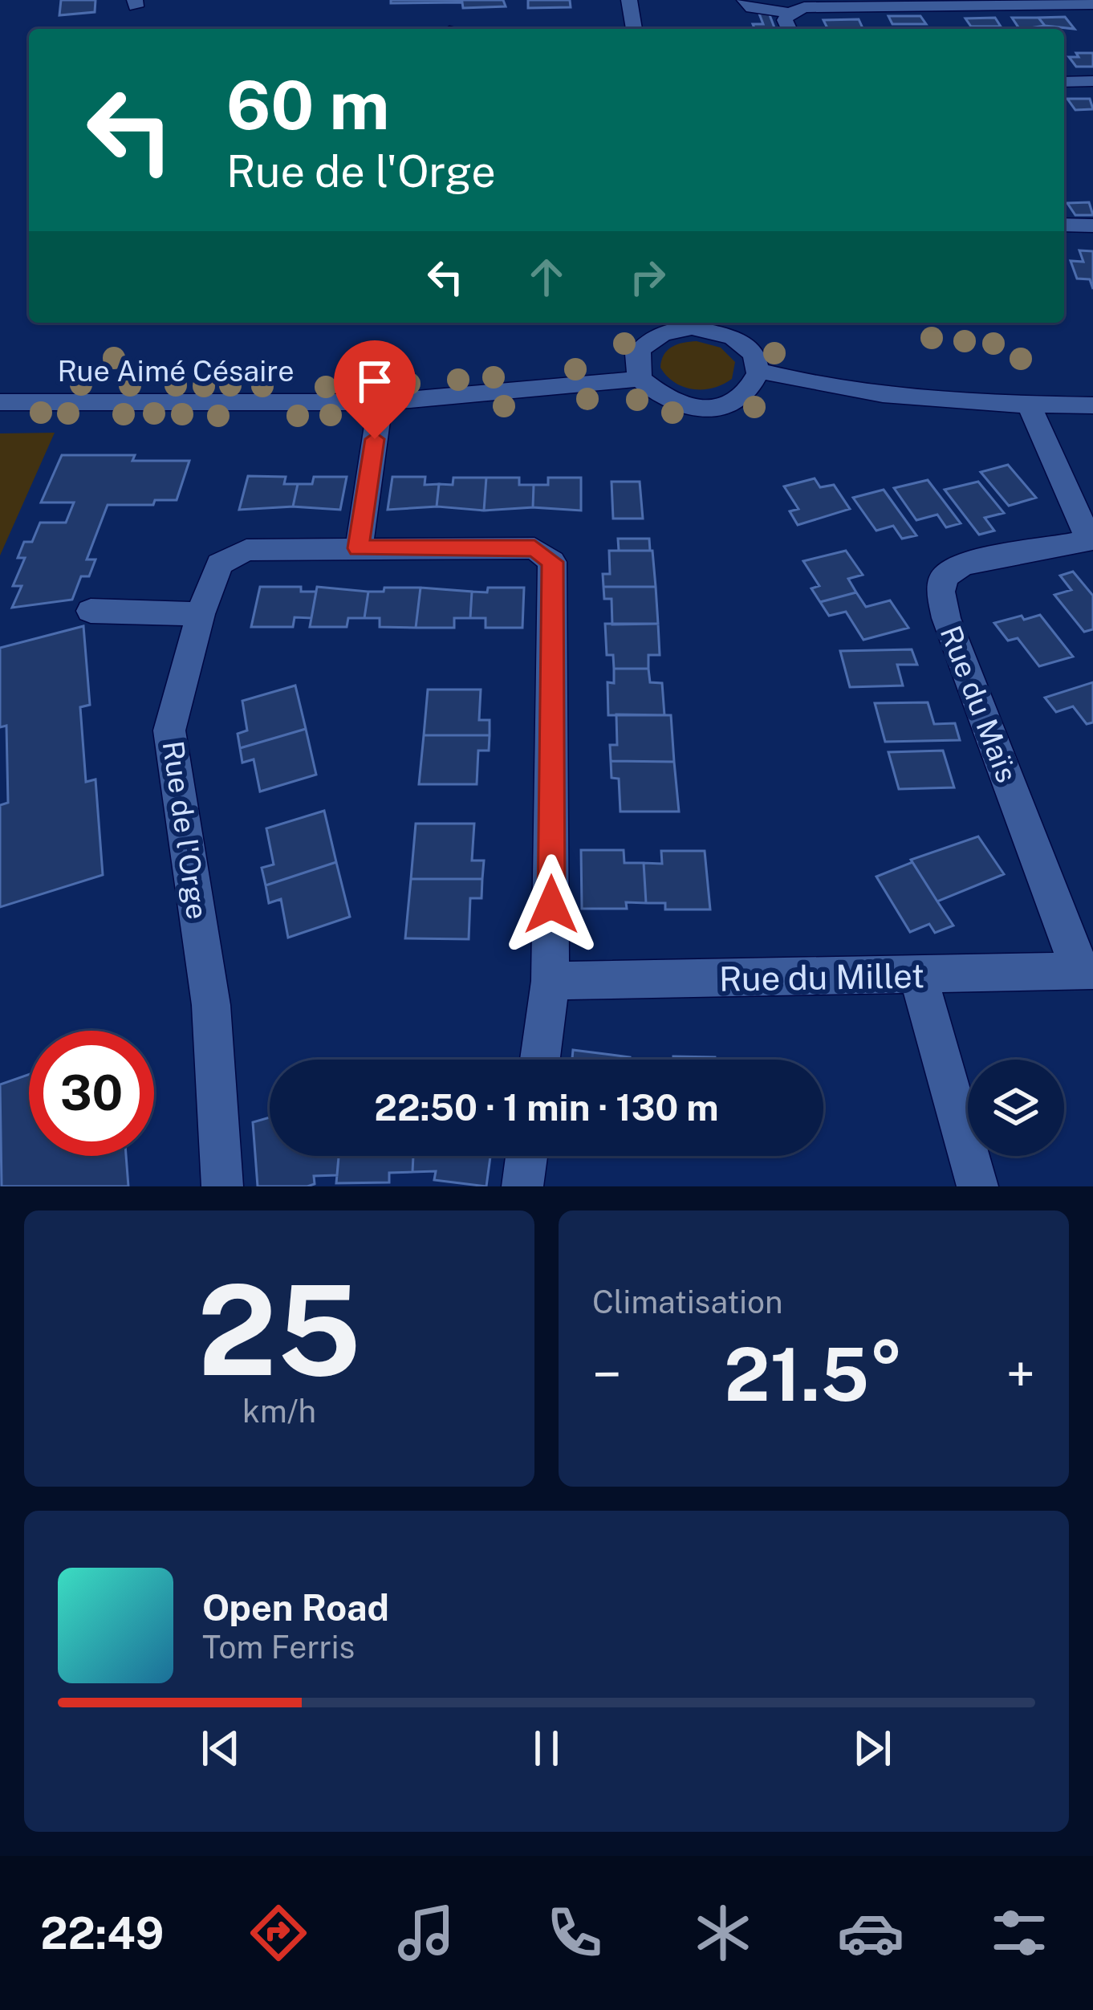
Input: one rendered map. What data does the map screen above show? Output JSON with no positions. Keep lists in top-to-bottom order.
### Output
{
  "streets": {
    "street": [
      "Rue Aimé Césaire",
      "Rue du Maïs",
      "Rue de l'Orge",
      "Rue du Millet"
    ]
  },
  "crossings": [
    ["Rue du Maïs", "Rue du Millet"],
    ["Rue de l'Orge", "Rue du Millet"]
  ],
  "page": {
    "turn": ["60 m", "Rue de l'Orge"],
    "limit": "30",
    "trip": "22:50 · 1 min · 130 m",
    "tile": [
      ["25", "km/h"],
      "Climatisation"
    ],
    "heat": ["−", "21.5°", "+"],
    "song": ["Open Road", "Tom Ferris"],
    "tabs": "22:49"
  }
}
